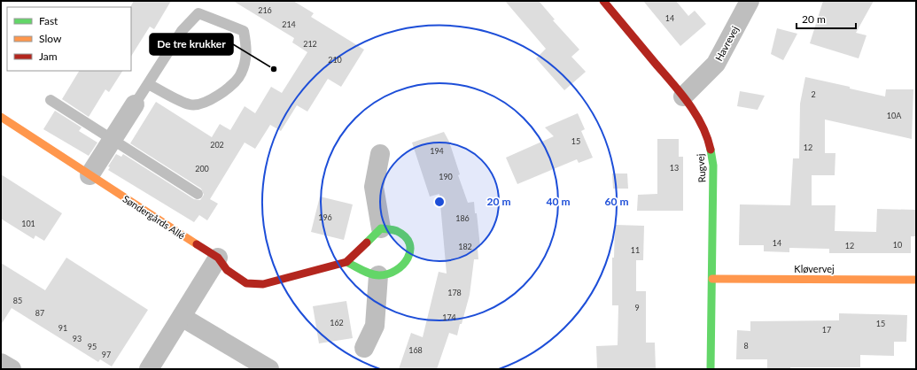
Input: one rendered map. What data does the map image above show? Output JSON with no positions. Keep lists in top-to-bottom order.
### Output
{
  "streets": {
    "street": [
      "Havrevej",
      "Rugvej",
      "Søndergårds Allé",
      "Kløvervej"
    ]
  },
  "crossings": [
    ["Havrevej", "Rugvej"],
    ["Rugvej", "Kløvervej"]
  ],
  "places": ["De tre krukker"],
  "house_numbers": [
    "216",
    "14",
    "214",
    "212",
    "210",
    "2",
    "10A",
    "15",
    "202",
    "12",
    "194",
    "13",
    "200",
    "190",
    "196",
    "186",
    "101",
    "14",
    "10",
    "12",
    "182",
    "11",
    "178",
    "85",
    "9",
    "87",
    "174",
    "162",
    "15",
    "91",
    "17",
    "93",
    "8",
    "95",
    "168",
    "97"
  ],
  "legend": ["Fast", "Slow", "Jam"],
  "scale_bar": "20 m",
  "rings": ["20 m", "40 m", "60 m"]
}
